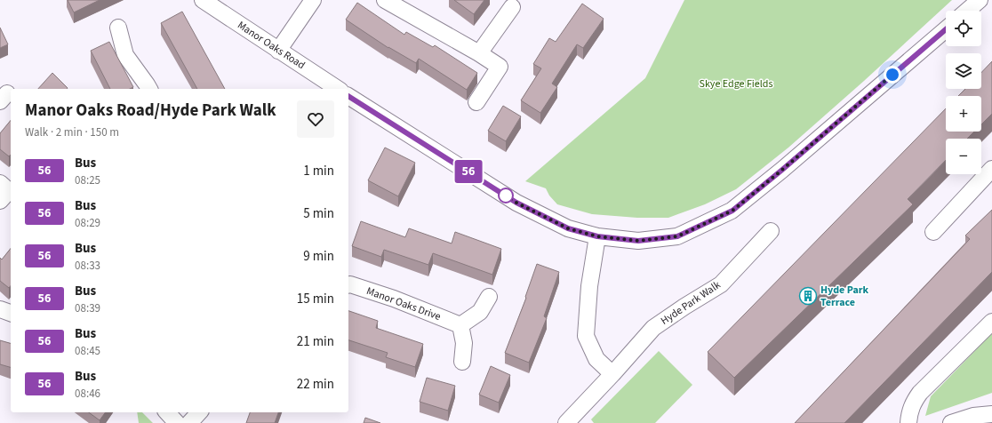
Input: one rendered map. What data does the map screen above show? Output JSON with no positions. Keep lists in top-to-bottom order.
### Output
{
  "streets": {
    "street": ["Manor Oaks Road", "Hyde Park Walk", "Manor Oaks Drive"]
  },
  "parks": ["Skye Edge Fields"],
  "places": {
    "building": ["Hyde Park Terrace"]
  },
  "lines": ["bus line 56"],
  "page": {
    "on_map": "56",
    "map_buttons": ["+", "−"],
    "heading": ["Manor Oaks Road/Hyde Park Walk", "Walk · 2 min · 150 m"],
    "list": [
      {
        "mark": "56",
        "name": "Bus",
        "note": "08:25",
        "value": "1 min"
      },
      {
        "mark": "56",
        "name": "Bus",
        "note": "08:29",
        "value": "5 min"
      },
      {
        "mark": "56",
        "name": "Bus",
        "note": "08:33",
        "value": "9 min"
      },
      {
        "mark": "56",
        "name": "Bus",
        "note": "08:39",
        "value": "15 min"
      },
      {
        "mark": "56",
        "name": "Bus",
        "note": "08:45",
        "value": "21 min"
      },
      {
        "mark": "56",
        "name": "Bus",
        "note": "08:46",
        "value": "22 min"
      }
    ]
  }
}
